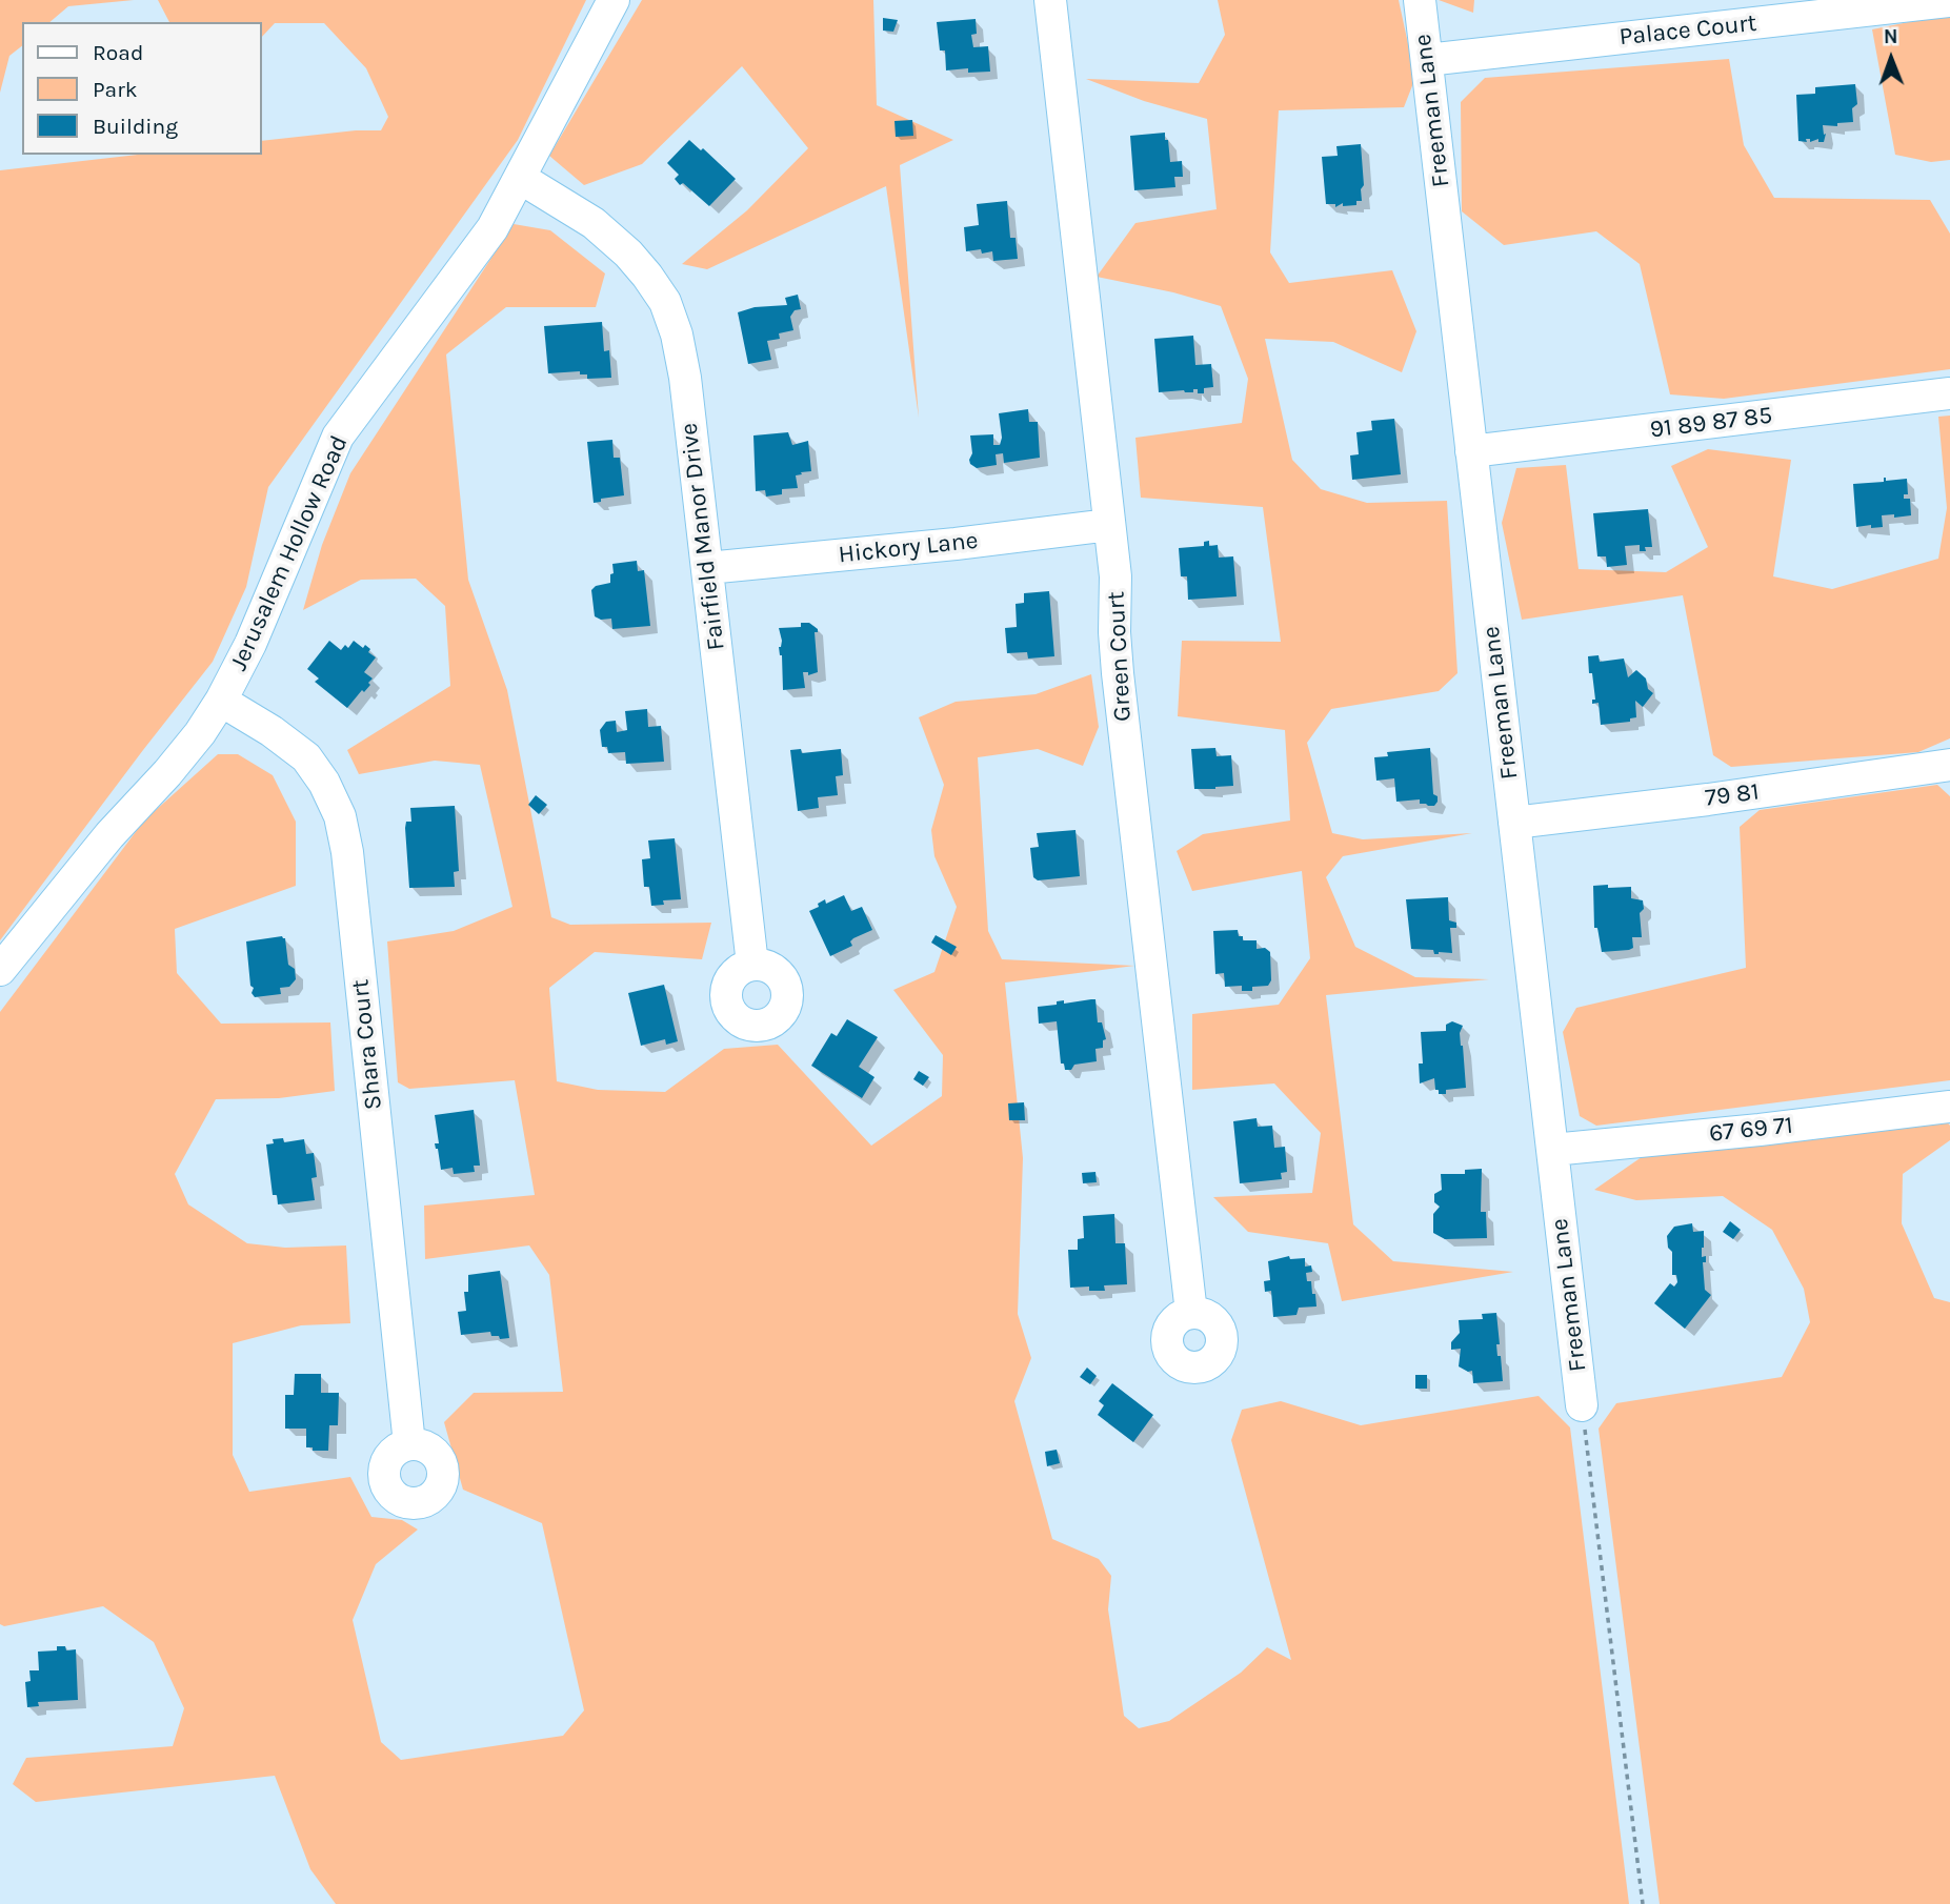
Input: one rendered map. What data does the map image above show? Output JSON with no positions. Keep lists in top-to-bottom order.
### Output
{
  "streets": {
    "street": [
      "Palace Court",
      "Freeman Lane",
      "91 89 87 85",
      "Fairfield Manor Drive",
      "Hickory Lane",
      "Jerusalem Hollow Road",
      "Green Court",
      "79 81",
      "Shara Court",
      "67 69 71"
    ]
  },
  "crossings": [
    ["Palace Court", "Freeman Lane"],
    ["Freeman Lane", "91 89 87 85"],
    ["Freeman Lane", "79 81"],
    ["Freeman Lane", "67 69 71"],
    ["Fairfield Manor Drive", "Hickory Lane"],
    ["Fairfield Manor Drive", "Jerusalem Hollow Road"],
    ["Hickory Lane", "Green Court"],
    ["Jerusalem Hollow Road", "Shara Court"]
  ],
  "legend": ["Road", "Park", "Building"],
  "north": "top"
}
